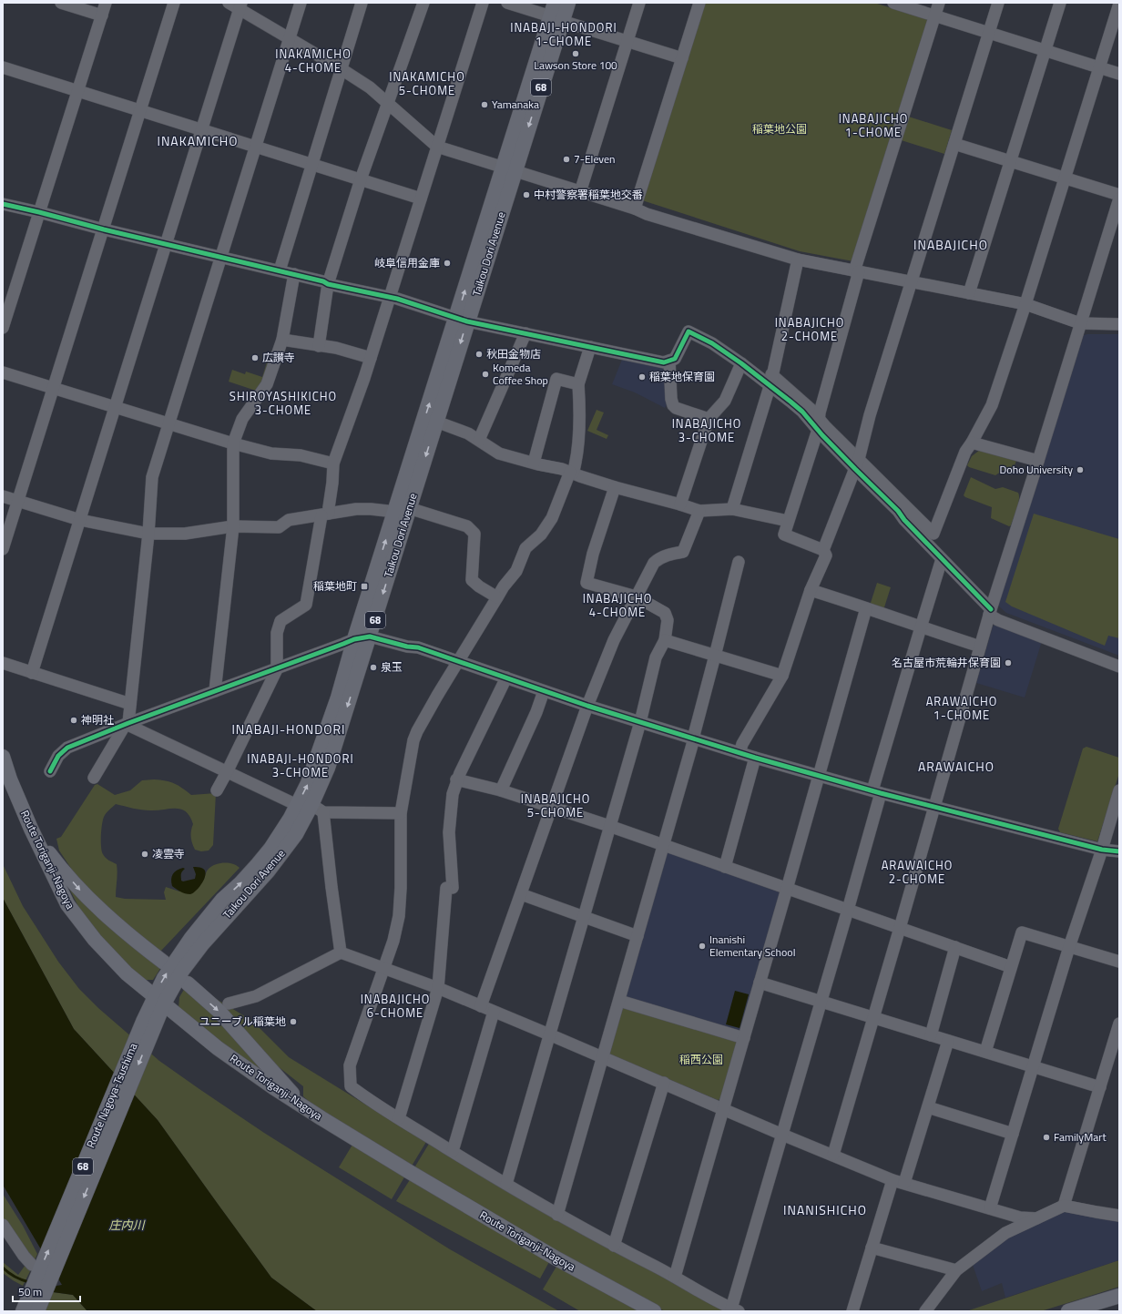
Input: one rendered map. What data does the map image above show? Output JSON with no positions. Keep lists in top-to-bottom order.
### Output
{
  "streets": {
    "main road": [
      "68",
      "Taikou Dori Avenue",
      "Route Toriganji-Nagoya",
      "Route Nagoya-Tsushima"
    ]
  },
  "crossings": [
    ["Taikou Dori Avenue", "Route Toriganji-Nagoya"],
    ["Taikou Dori Avenue", "Route Nagoya-Tsushima"]
  ],
  "districts": [
    "INABAJI-HONDORI 1-CHOME",
    "INAKAMICHO 4-CHOME",
    "INAKAMICHO 5-CHOME",
    "INABAJICHO 1-CHOME",
    "INAKAMICHO",
    "INABAJICHO",
    "INABAJICHO 2-CHOME",
    "SHIROYASHIKICHO 3-CHOME",
    "INABAJICHO 3-CHOME",
    "INABAJICHO 4-CHOME",
    "ARAWAICHO 1-CHOME",
    "INABAJI-HONDORI",
    "INABAJI-HONDORI 3-CHOME",
    "ARAWAICHO",
    "INABAJICHO 5-CHOME",
    "ARAWAICHO 2-CHOME",
    "INABAJICHO 6-CHOME",
    "INANISHICHO"
  ],
  "water": ["庄内川"],
  "parks": ["稲葉地公園", "稲西公園"],
  "places": {
    "other": [
      "Lawson Store 100",
      "Yamanaka",
      "7-Eleven",
      "中村警察署稲葉地交番",
      "岐阜信用金庫",
      "秋田金物店",
      "広讃寺",
      "Komeda Coffee Shop",
      "稲葉地保育園",
      "Doho University",
      "名古屋市荒輪井保育園",
      "泉玉",
      "神明社",
      "凌雲寺",
      "Inanishi Elementary School",
      "ユニーブル稲葉地",
      "FamilyMart"
    ],
    "transit": ["稲葉地町"]
  },
  "scale_bar": "50 m"
}
